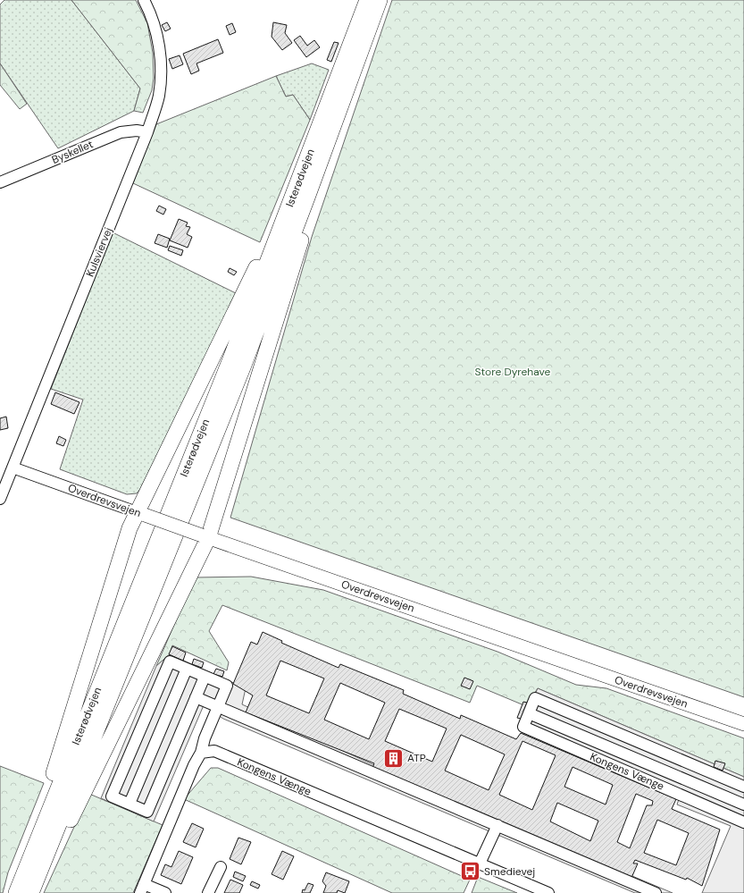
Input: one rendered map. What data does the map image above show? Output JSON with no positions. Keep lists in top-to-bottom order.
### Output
{
  "streets": {
    "highway": ["Isterødvejen"],
    "main road": ["Overdrevsvejen"],
    "street": ["Byskellet", "Kulsviervej", "Kongens Vænge"]
  },
  "crossings": [
    ["Byskellet", "Kulsviervej"],
    ["Kulsviervej", "Overdrevsvejen"]
  ],
  "parks": ["Store Dyrehave"],
  "places": {
    "building": ["ATP"],
    "bus stop": ["Smedievej"]
  }
}
